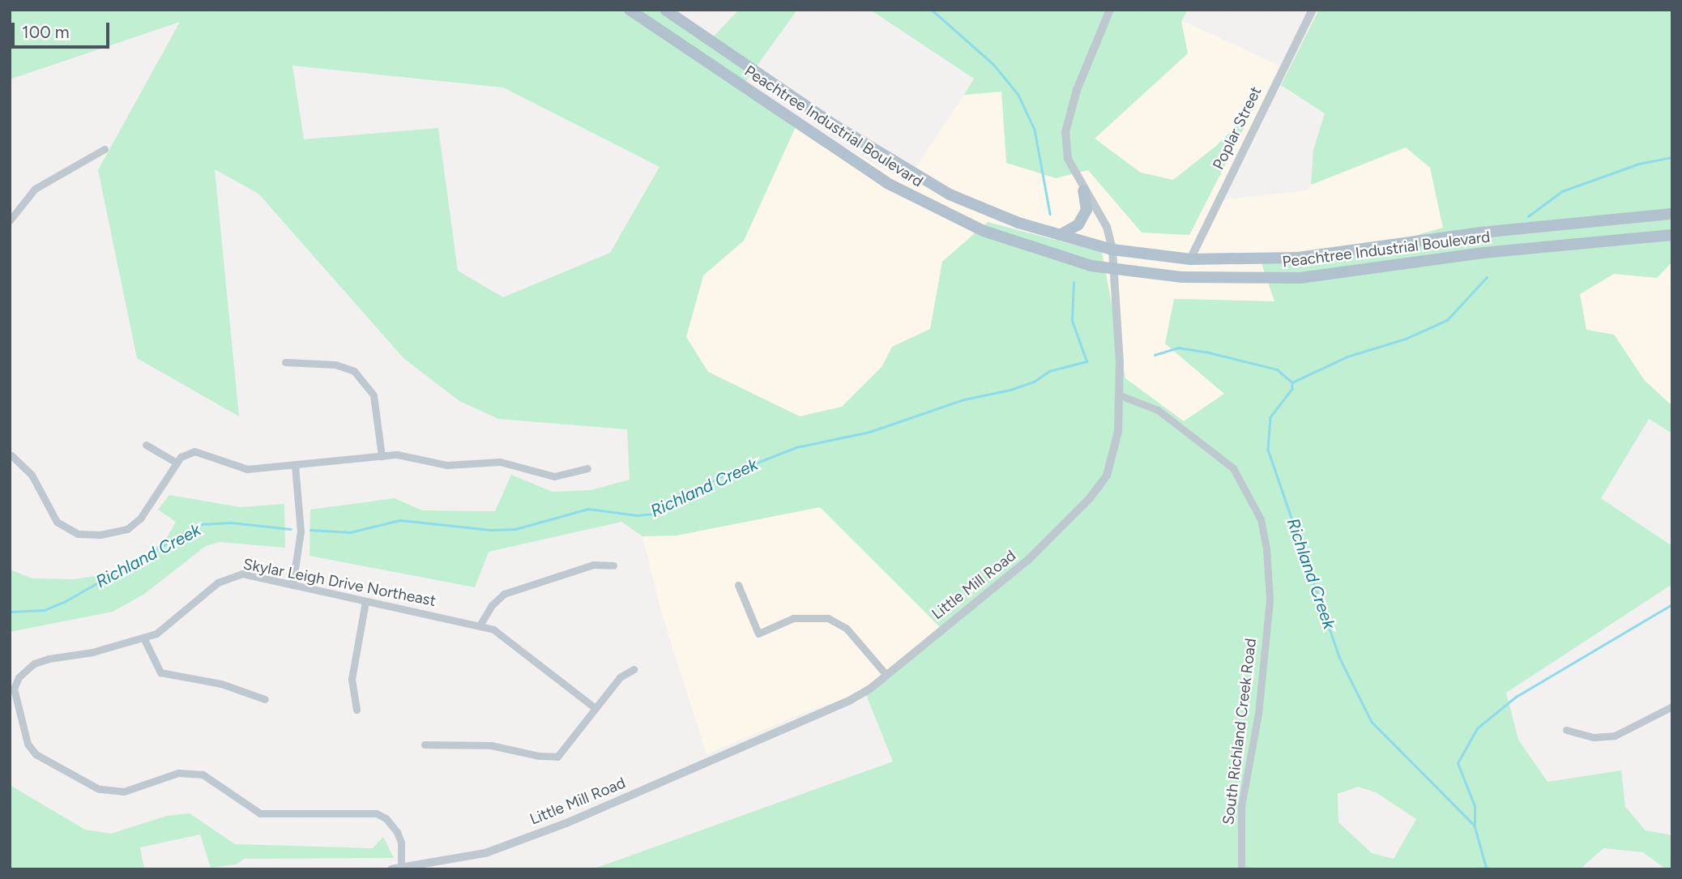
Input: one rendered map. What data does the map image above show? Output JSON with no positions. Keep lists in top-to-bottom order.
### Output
{
  "streets": {
    "main road": ["Peachtree Industrial Boulevard"],
    "street": [
      "Poplar Street",
      "Skylar Leigh Drive Northeast",
      "Little Mill Road",
      "South Richland Creek Road"
    ]
  },
  "crossings": [
    ["Peachtree Industrial Boulevard", "Poplar Street"],
    ["Peachtree Industrial Boulevard", "Little Mill Road"],
    ["Skylar Leigh Drive Northeast", "Little Mill Road"],
    ["Little Mill Road", "South Richland Creek Road"]
  ],
  "water": ["Richland Creek"],
  "scale_bar": "100 m"
}
